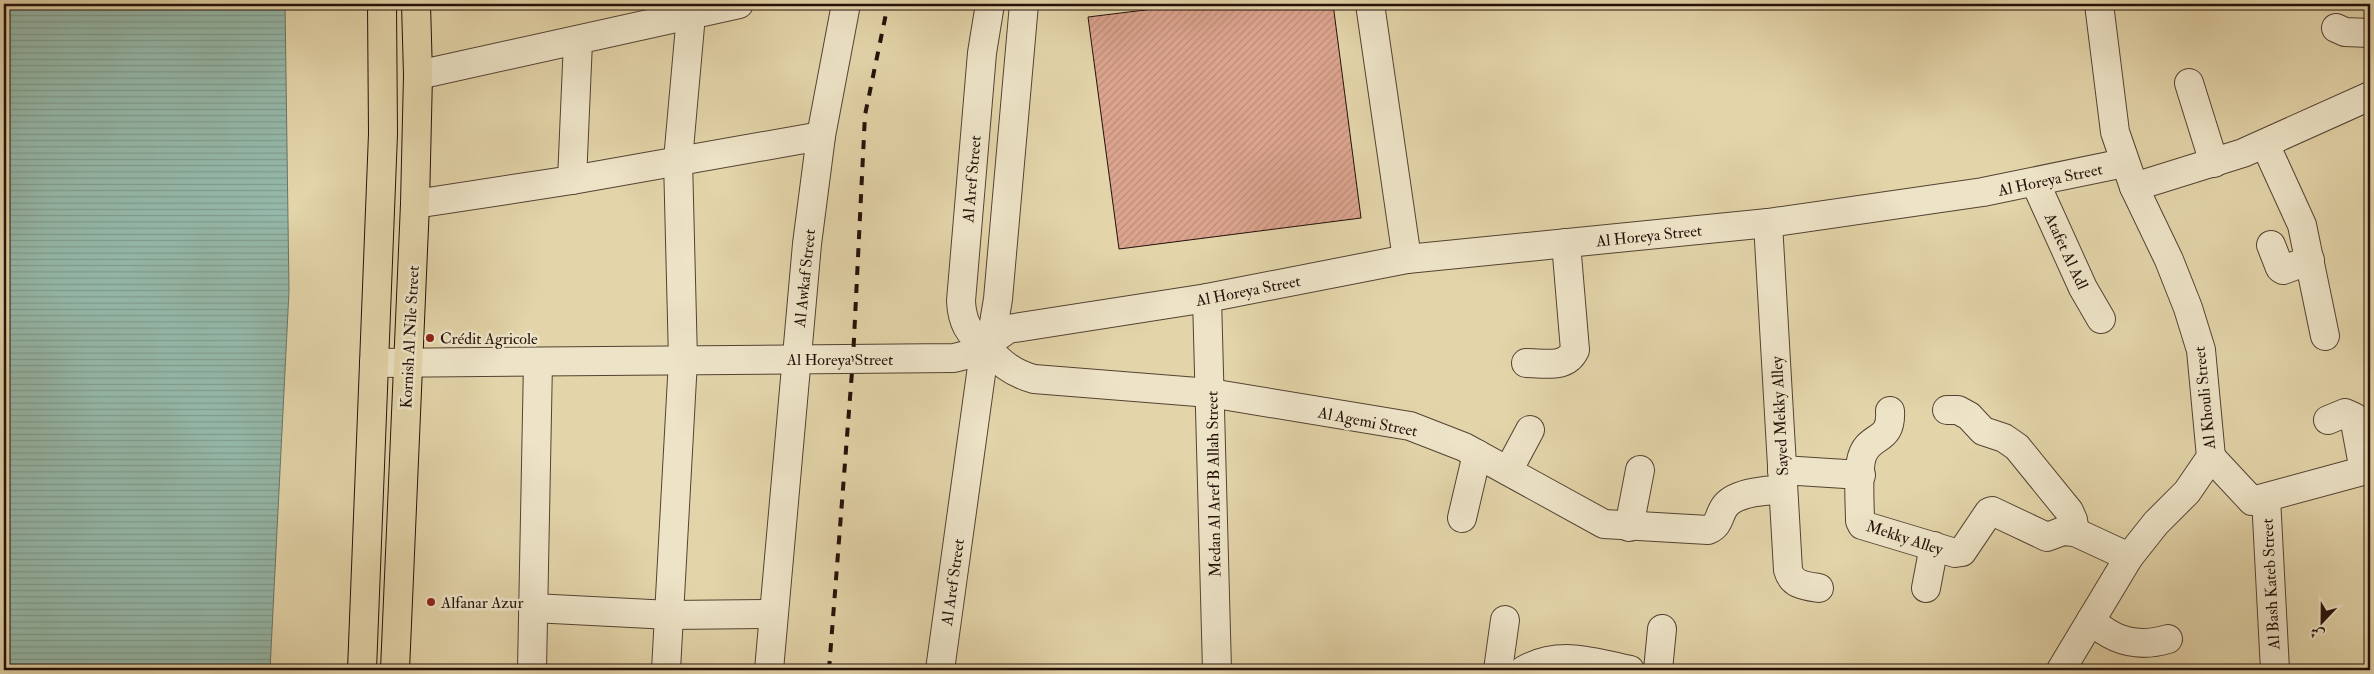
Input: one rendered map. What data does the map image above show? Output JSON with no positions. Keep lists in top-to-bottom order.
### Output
{
  "streets": {
    "main road": ["Kornish Al Nile Street"],
    "street": [
      "Al Aref Street",
      "Al Horeya Street",
      "Atafet Al Adl",
      "Al Awkaf Street",
      "Al Khouli Street",
      "Sayed Mekky Alley",
      "Al Agemi Street",
      "Medan Al Aref B Allah Street",
      "Mekky Alley",
      "Al Bash Kateb Street"
    ]
  },
  "crossings": [
    ["Al Aref Street", "Al Horeya Street"],
    ["Al Aref Street", "Al Agemi Street"],
    ["Al Horeya Street", "Atafet Al Adl"],
    ["Al Horeya Street", "Al Awkaf Street"],
    ["Al Horeya Street", "Kornish Al Nile Street"],
    ["Al Horeya Street", "Al Khouli Street"],
    ["Al Horeya Street", "Sayed Mekky Alley"],
    ["Al Horeya Street", "Al Agemi Street"],
    ["Al Horeya Street", "Medan Al Aref B Allah Street"],
    ["Sayed Mekky Alley", "Al Agemi Street"],
    ["Al Agemi Street", "Medan Al Aref B Allah Street"],
    ["Al Agemi Street", "Mekky Alley"]
  ],
  "places": ["Crédit Agricole", "Alfanar Azur"],
  "north": "bottom"
}
